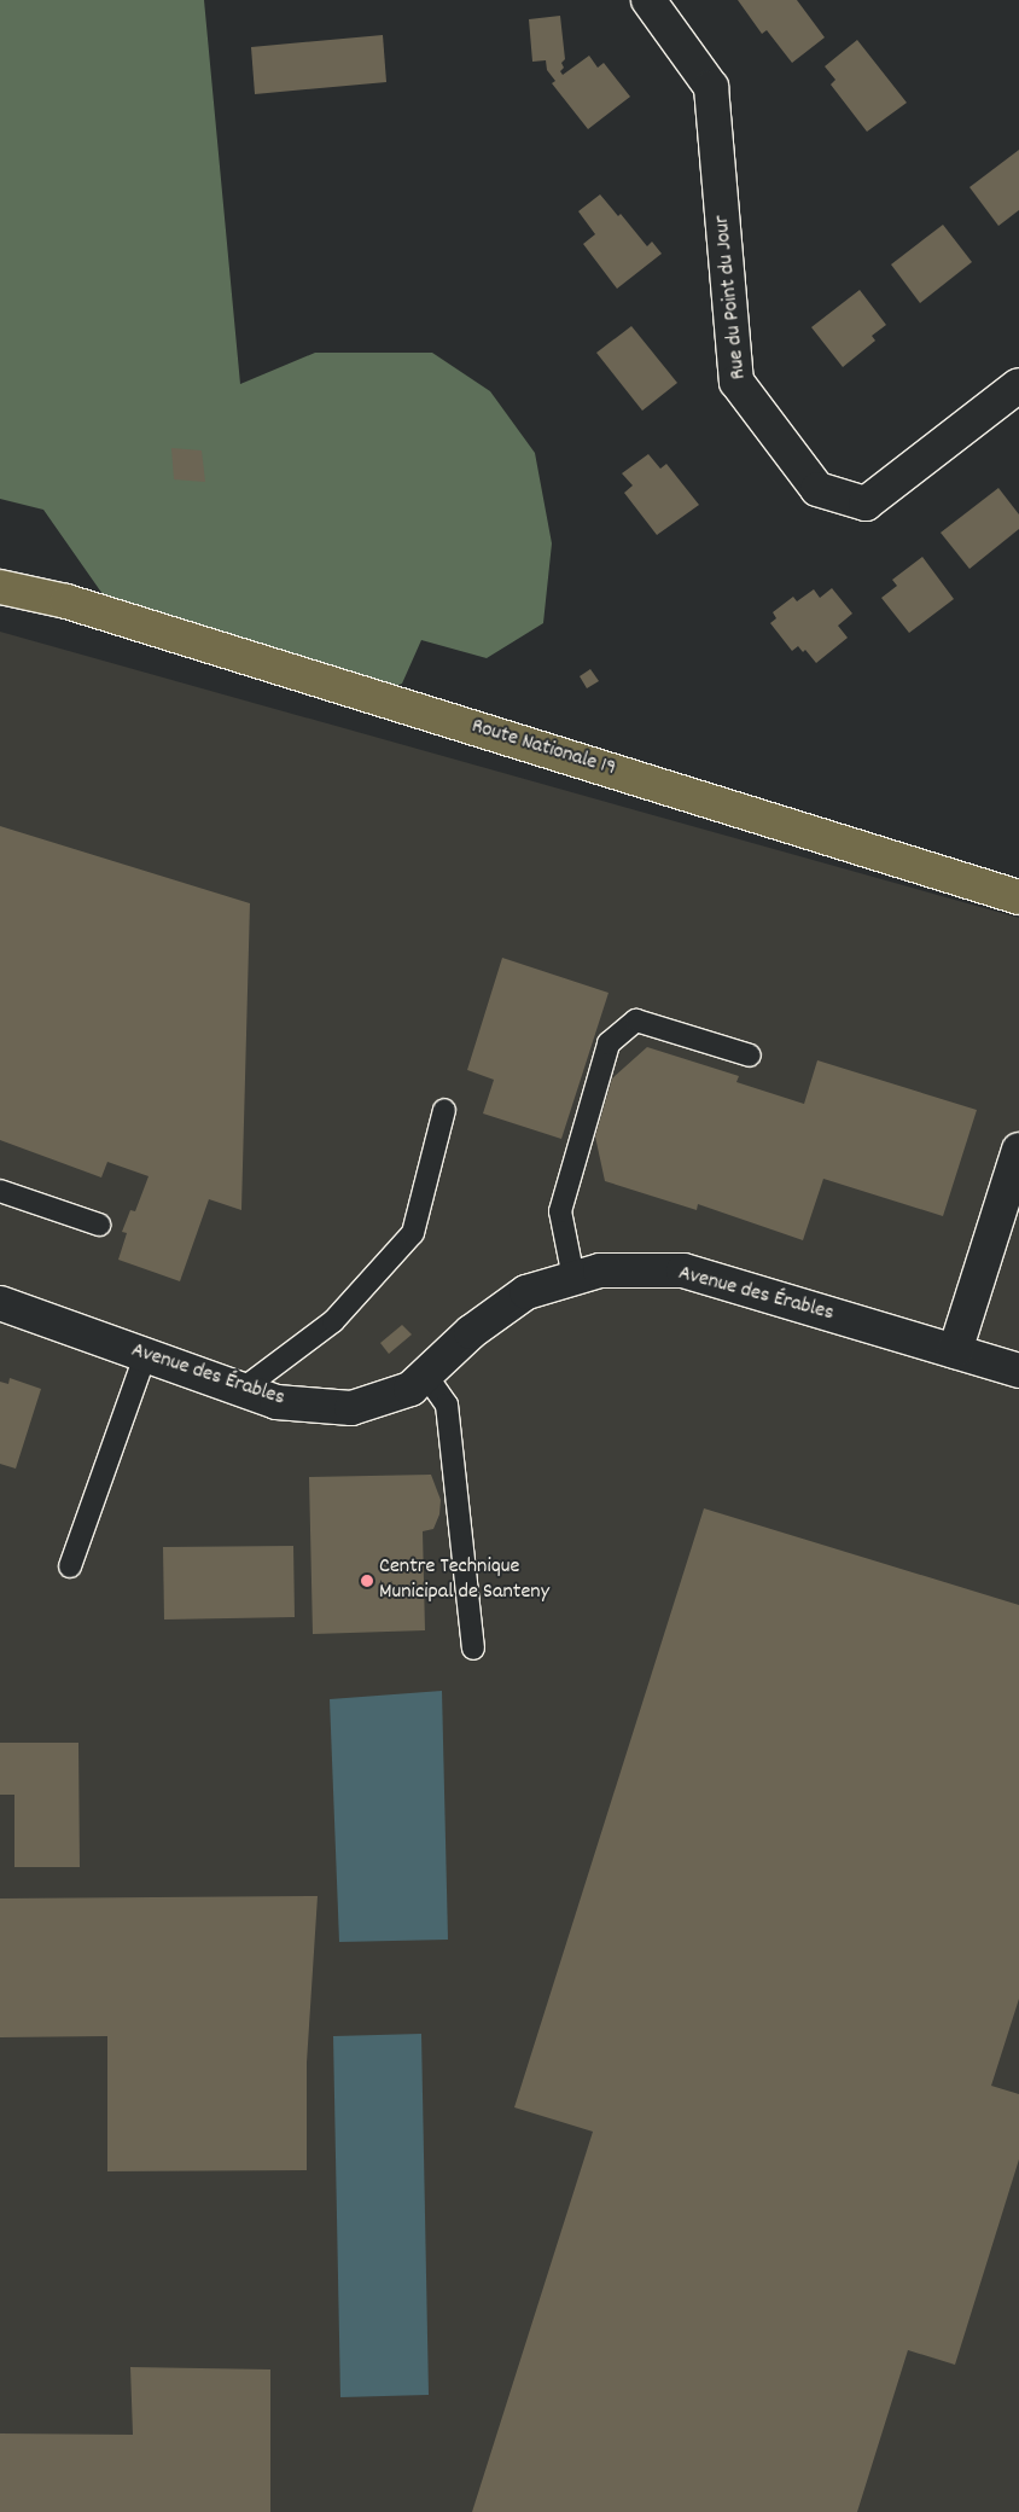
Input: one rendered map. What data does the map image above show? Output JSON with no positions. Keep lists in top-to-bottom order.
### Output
{
  "streets": {
    "main road": ["Route Nationale 19"],
    "street": ["Rue du Point du Jour", "Avenue des Érables"]
  },
  "places": ["Centre Technique Municipal de Santeny"]
}
